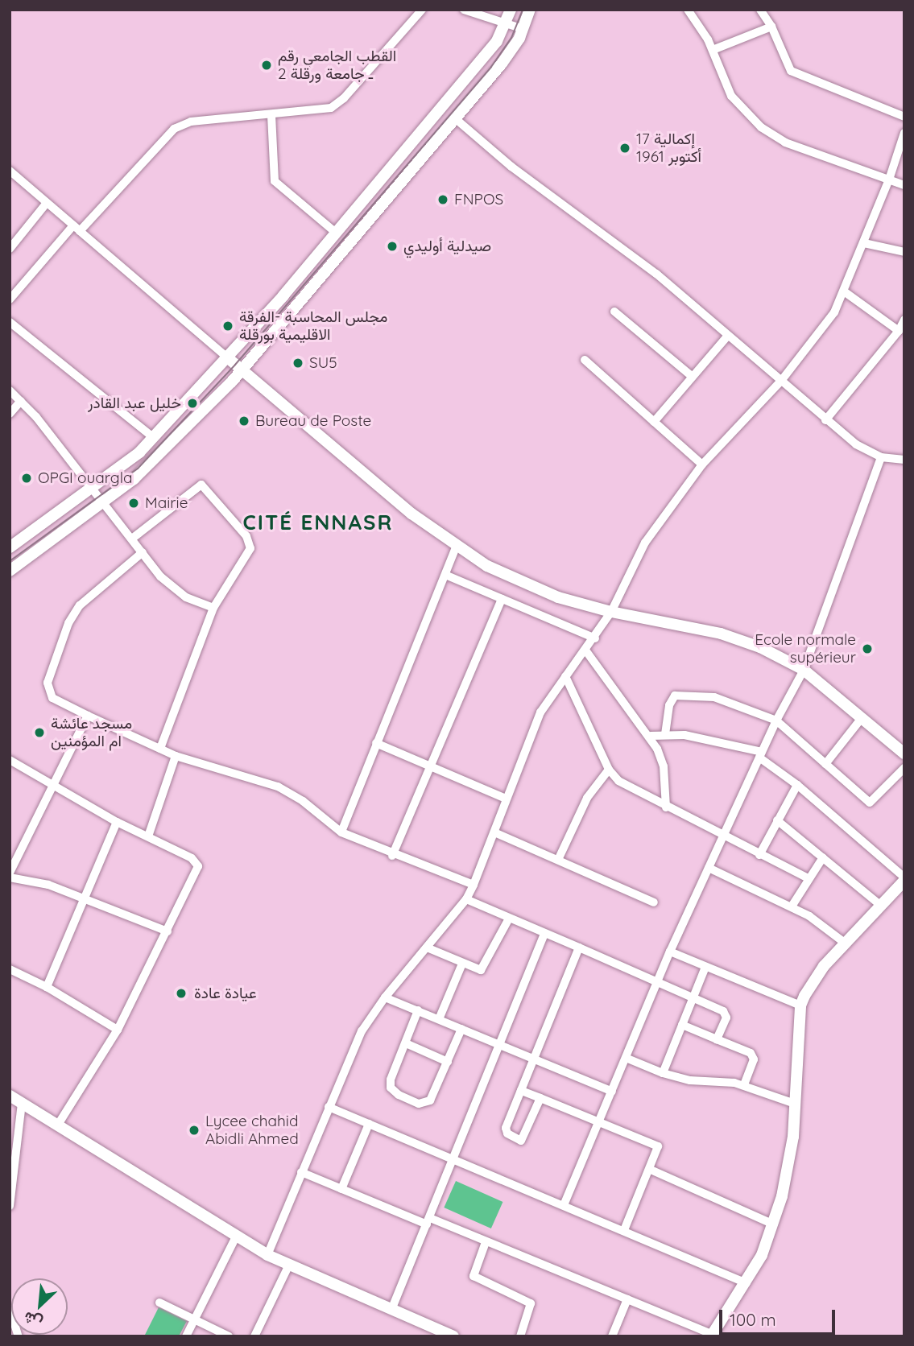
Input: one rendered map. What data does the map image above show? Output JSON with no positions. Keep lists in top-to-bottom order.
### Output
{
  "districts": ["CITÉ ENNASR"],
  "places": [
    "القطب الجامعي رقم 2 ـ جامعة ورقلة",
    "إكمالية 17 أكتوبر 1961",
    "FNPOS",
    "صيدلية أوليدي",
    "مجلس المحاسبة -الفرقة الاقليمية بورقلة",
    "SU5",
    "خليل عبد القادر",
    "Bureau de Poste",
    "OPGI ouargla",
    "Mairie",
    "Ecole normale supérieur",
    "مسجد عائشة ام المؤمنين",
    "عيادة عادة",
    "Lycee chahid Abidli Ahmed"
  ],
  "scale_bar": "100 m",
  "north": "bottom left"
}
